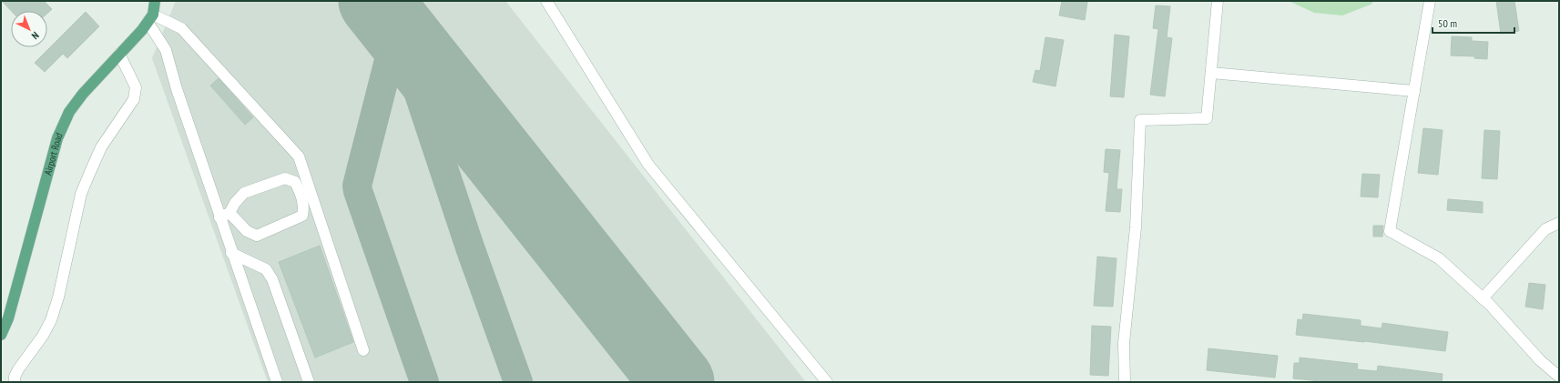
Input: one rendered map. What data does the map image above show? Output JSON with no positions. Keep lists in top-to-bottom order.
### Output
{
  "streets": {
    "main road": ["Airport Road"]
  },
  "scale_bar": "50 m",
  "north": "bottom right"
}
